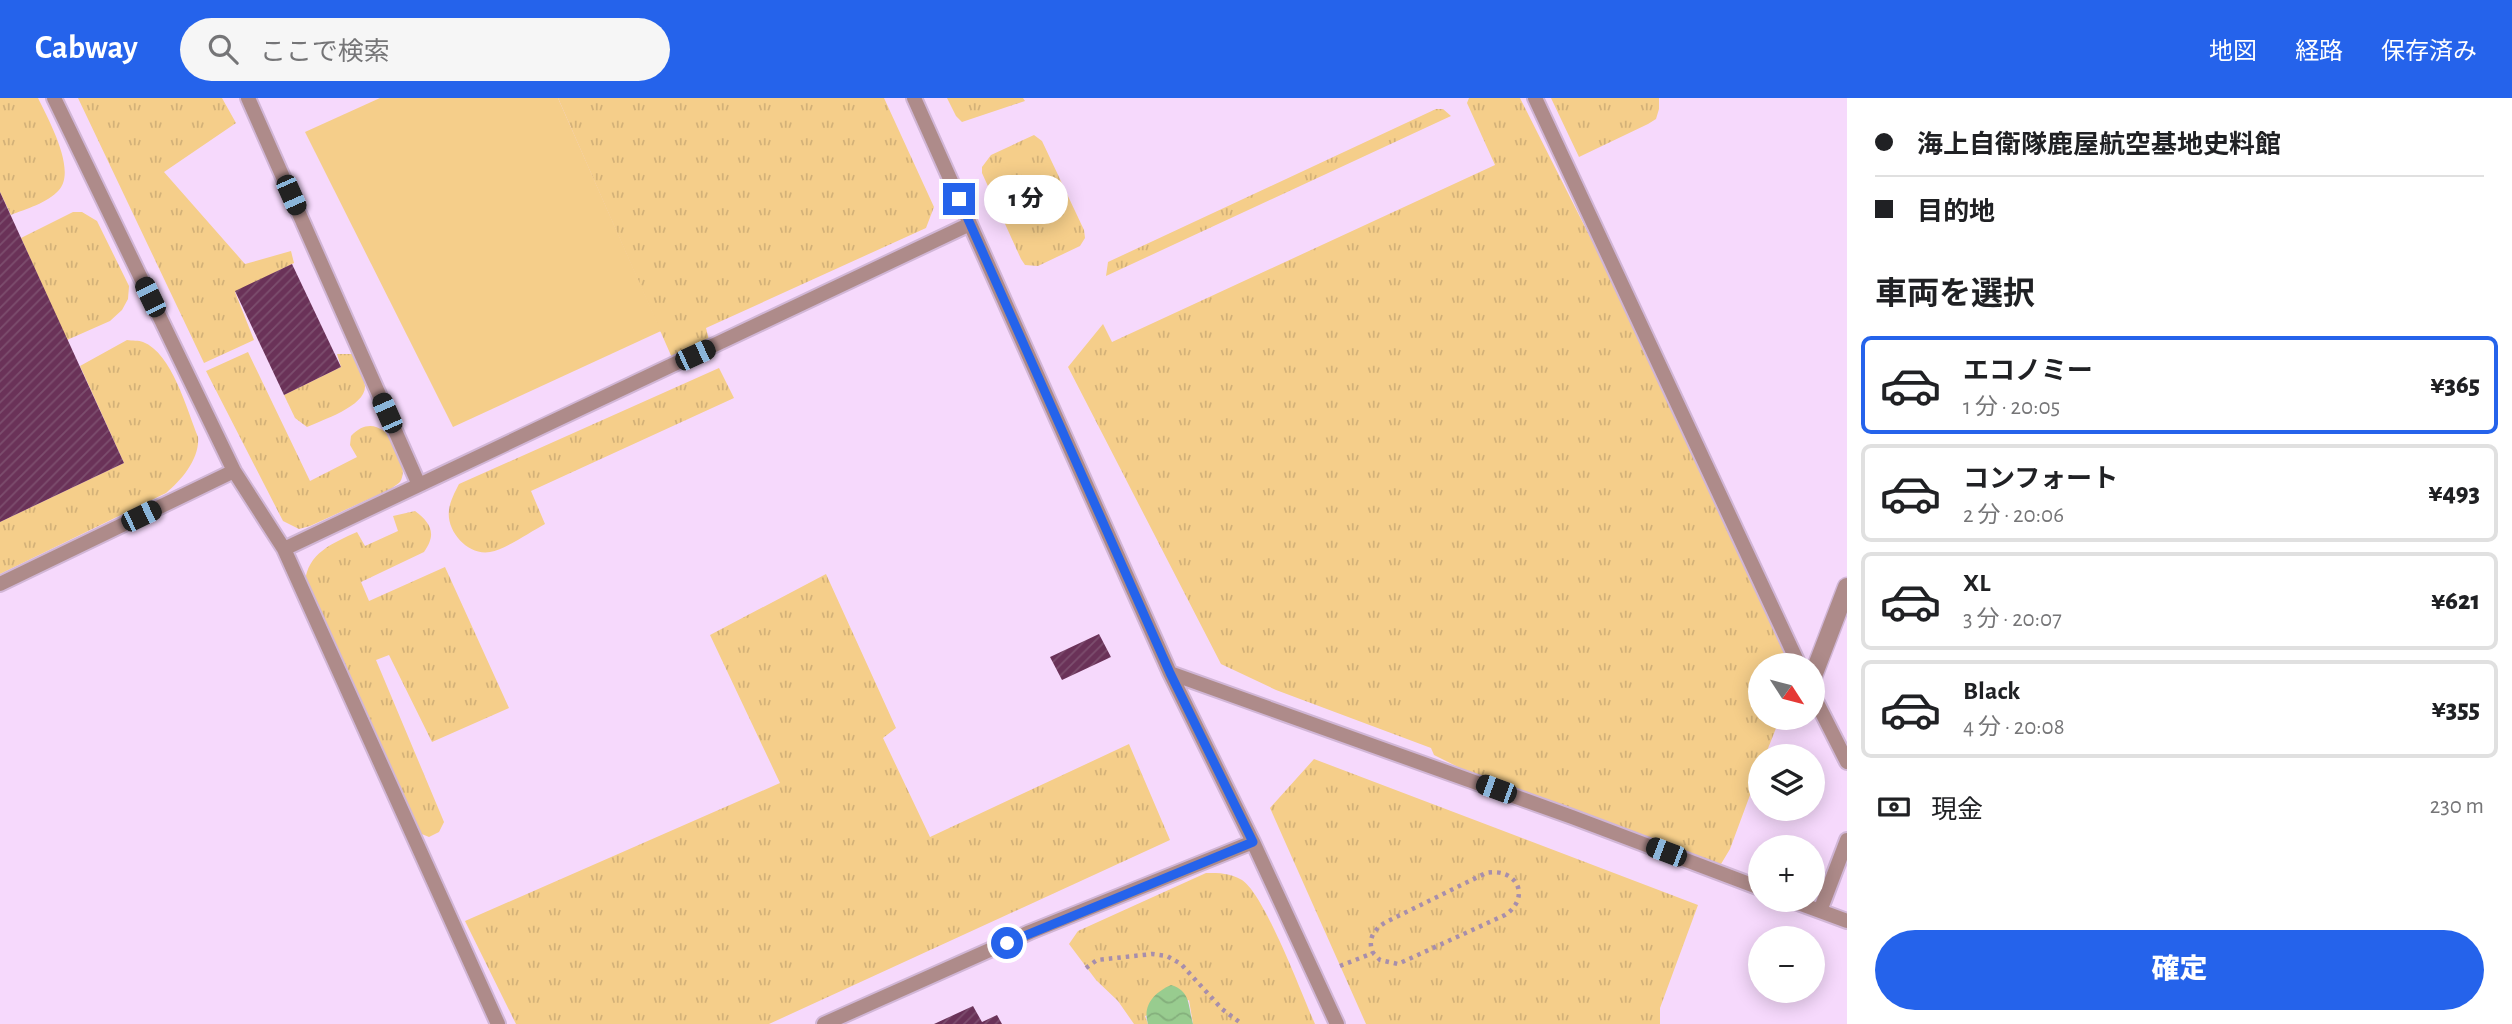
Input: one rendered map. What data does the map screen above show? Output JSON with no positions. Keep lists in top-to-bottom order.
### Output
{
  "north": "bottom right",
  "page": {
    "header": "Cabway",
    "search": "ここで検索",
    "nav": ["地図", "経路", "保存済み"],
    "banner": ["海上自衛隊鹿屋航空基地史料館", "目的地"],
    "bubble": "1 分",
    "heading": "車両を選択",
    "list": [
      {
        "name": "エコノミー",
        "note": "1 分 · 20:05",
        "value": "¥365"
      },
      {
        "name": "コンフォート",
        "note": "2 分 · 20:06",
        "value": "¥493"
      },
      {
        "name": "XL",
        "note": "3 分 · 20:07",
        "value": "¥621"
      },
      {
        "name": "Black",
        "note": "4 分 · 20:08",
        "value": "¥355"
      }
    ],
    "map_buttons": ["+", "−"],
    "pay": ["現金", "230 m"],
    "buttons": "確定"
  }
}
